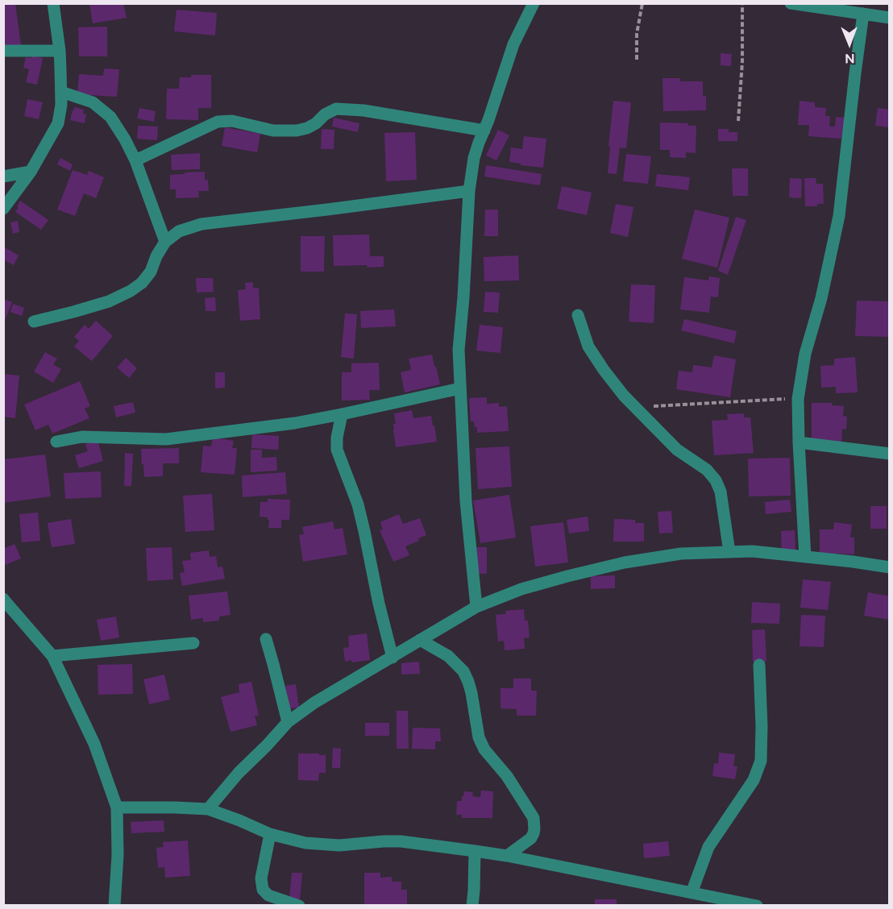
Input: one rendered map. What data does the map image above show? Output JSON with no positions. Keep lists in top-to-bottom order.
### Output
{
  "north": "bottom"
}
